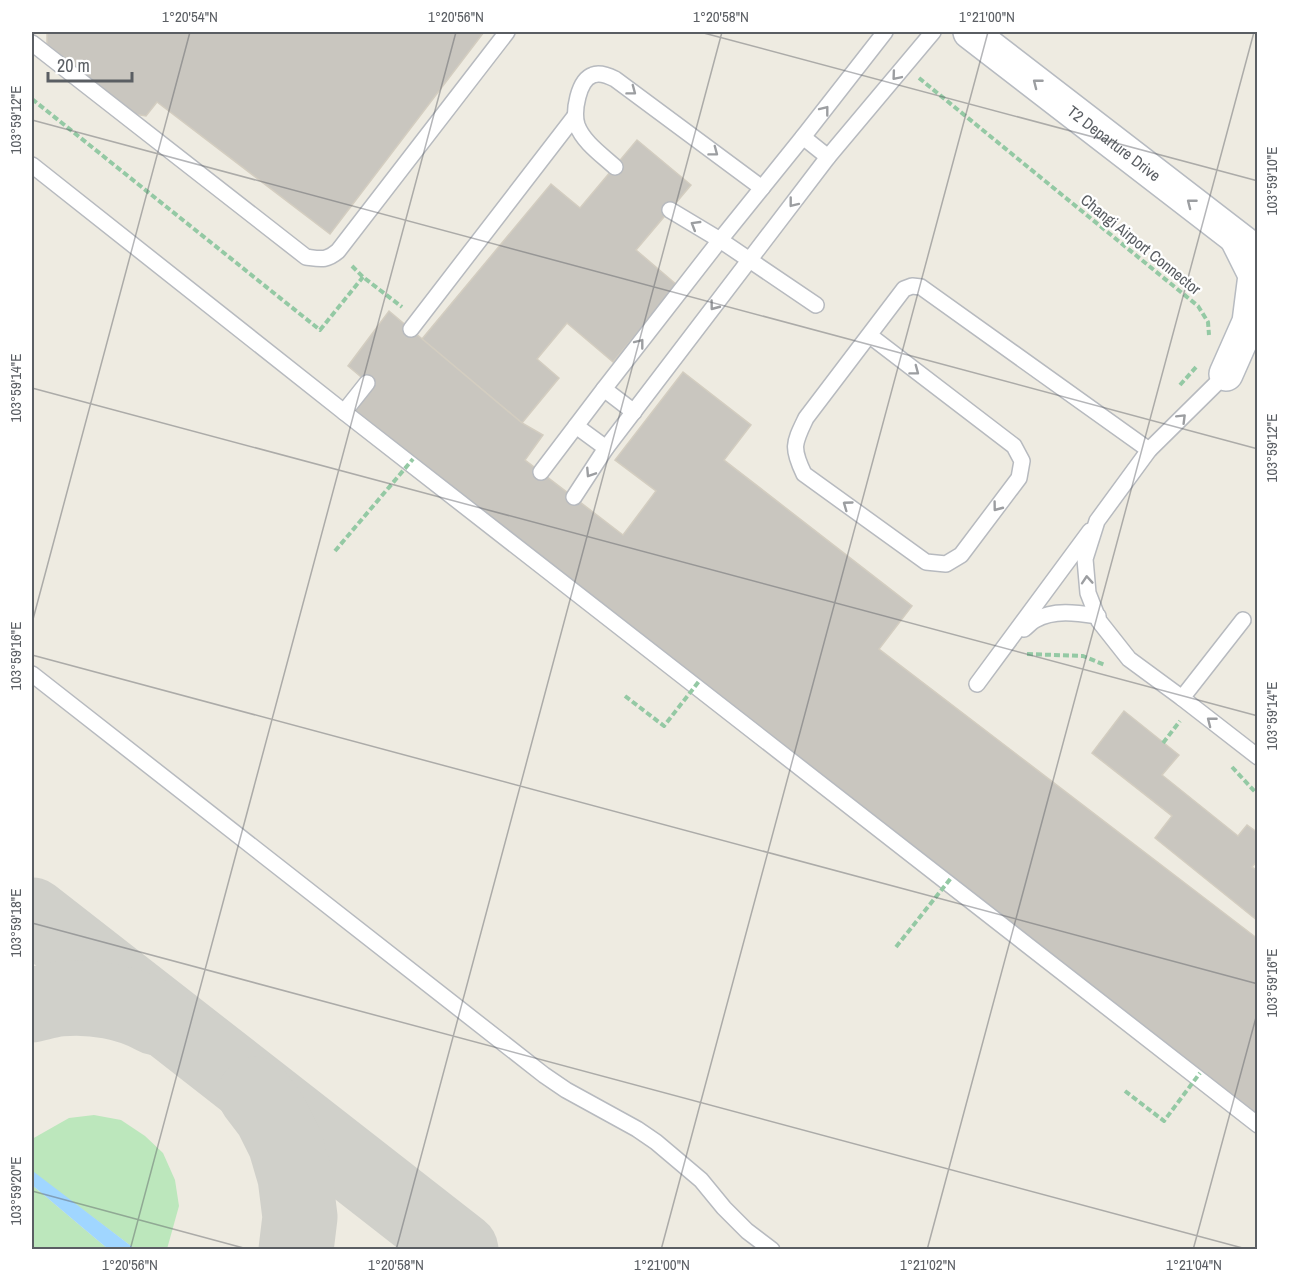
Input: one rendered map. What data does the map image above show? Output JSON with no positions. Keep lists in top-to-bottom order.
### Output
{
  "streets": {
    "main road": ["T2 Departure Drive"],
    "path": ["Changi Airport Connector"]
  },
  "one_way": ["T2 Departure Drive"],
  "scale_bar": "20 m",
  "coordinates": [
    "1°20'54\"N",
    "1°20'56\"N",
    "1°20'58\"N",
    "1°21'00\"N",
    "103°59'12\"E",
    "103°59'10\"E",
    "103°59'14\"E",
    "103°59'16\"E",
    "103°59'18\"E",
    "103°59'20\"E",
    "1°21'02\"N",
    "1°21'04\"N"
  ]
}
